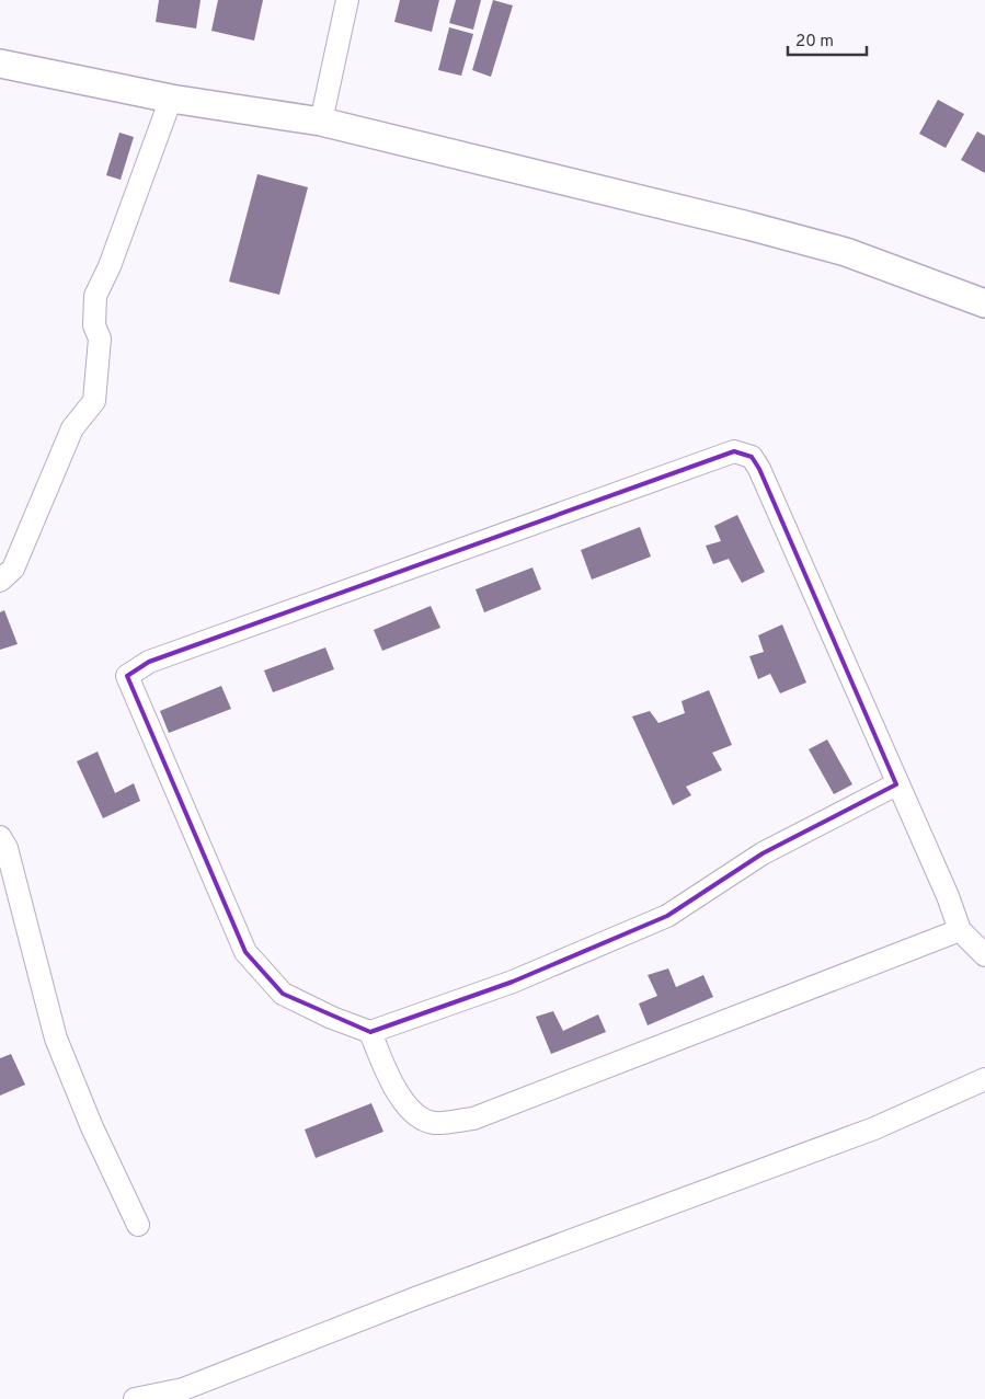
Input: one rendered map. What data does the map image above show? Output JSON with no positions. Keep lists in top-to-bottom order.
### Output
{
  "scale_bar": "20 m"
}
